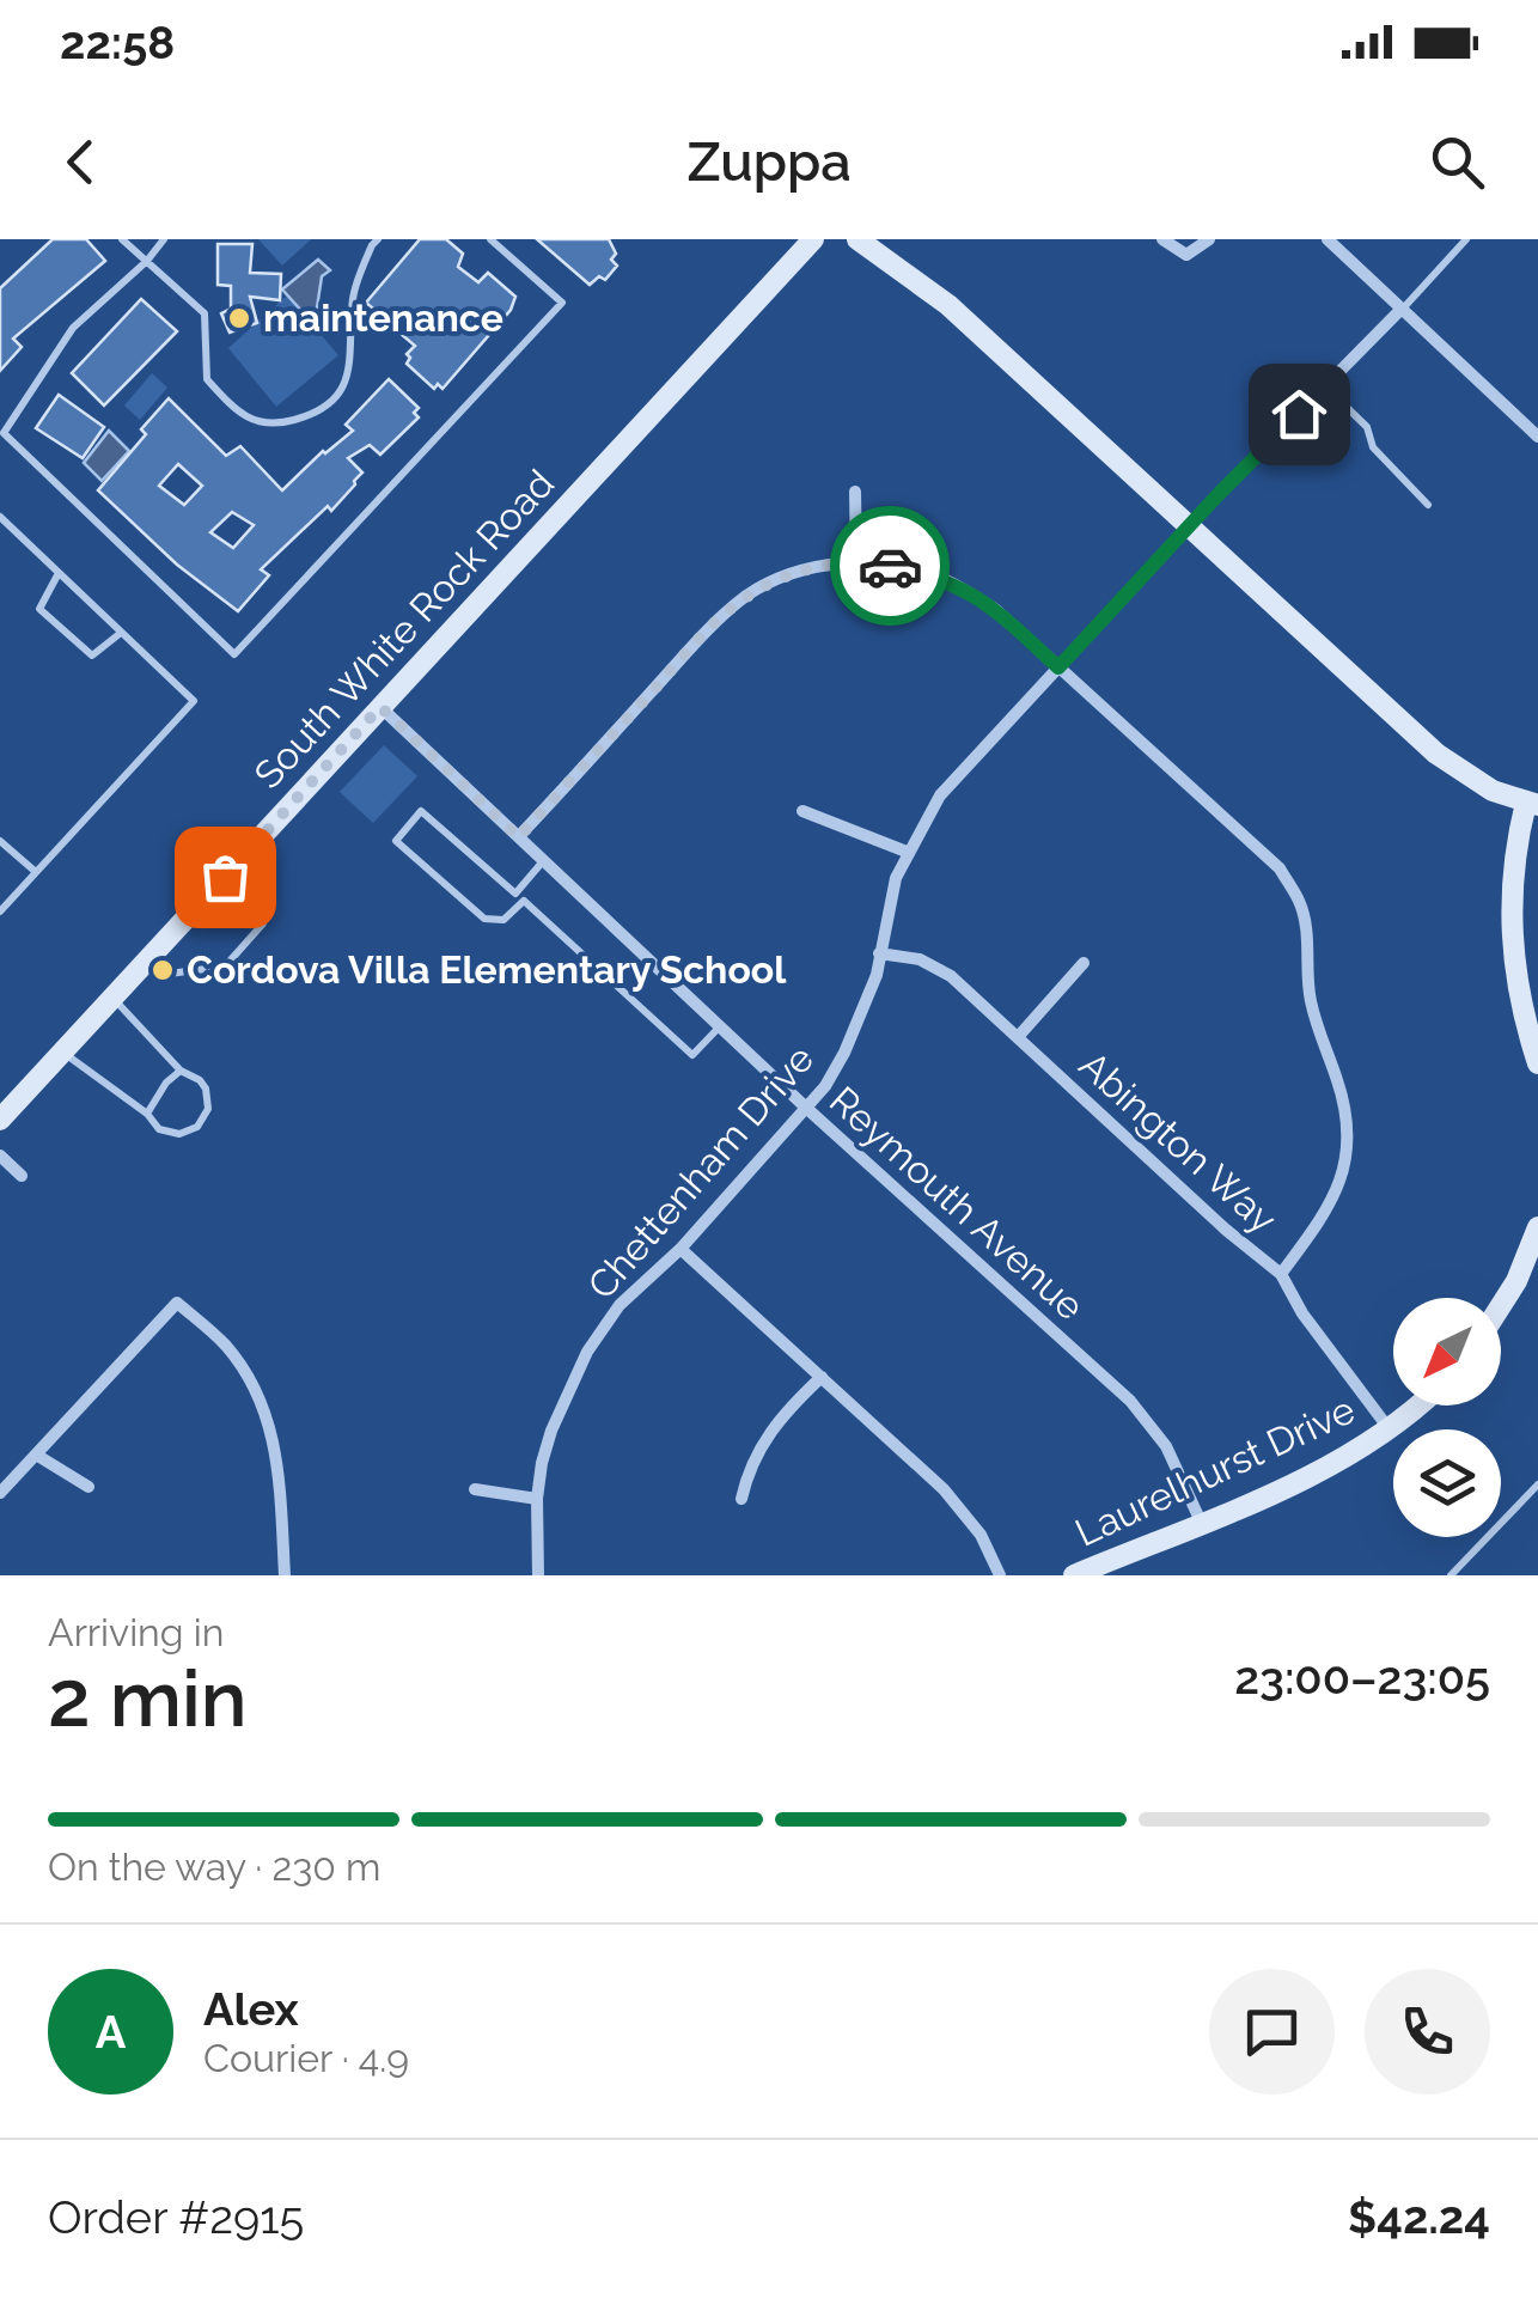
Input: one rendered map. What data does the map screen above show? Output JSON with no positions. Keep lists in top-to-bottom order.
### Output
{
  "streets": {
    "street": [
      "South White Rock Road",
      "Abington Way",
      "Chettenham Drive",
      "Reymouth Avenue",
      "Laurelhurst Drive"
    ]
  },
  "crossings": [
    ["South White Rock Road", "Reymouth Avenue"],
    ["Abington Way", "Chettenham Drive"],
    ["Abington Way", "Laurelhurst Drive"],
    ["Chettenham Drive", "Reymouth Avenue"],
    ["Reymouth Avenue", "Laurelhurst Drive"]
  ],
  "places": ["maintenance", "Cordova Villa Elementary School"],
  "north": "bottom left",
  "page": {
    "status": "22:58",
    "header": "Zuppa",
    "heading": ["2 min", "Arriving in", "23:00–23:05"],
    "panel": [
      "Alex",
      "Courier · 4.9",
      "Order #2915",
      "$42.24"
    ],
    "bar": "On the way · 230 m",
    "round": "A"
  }
}
